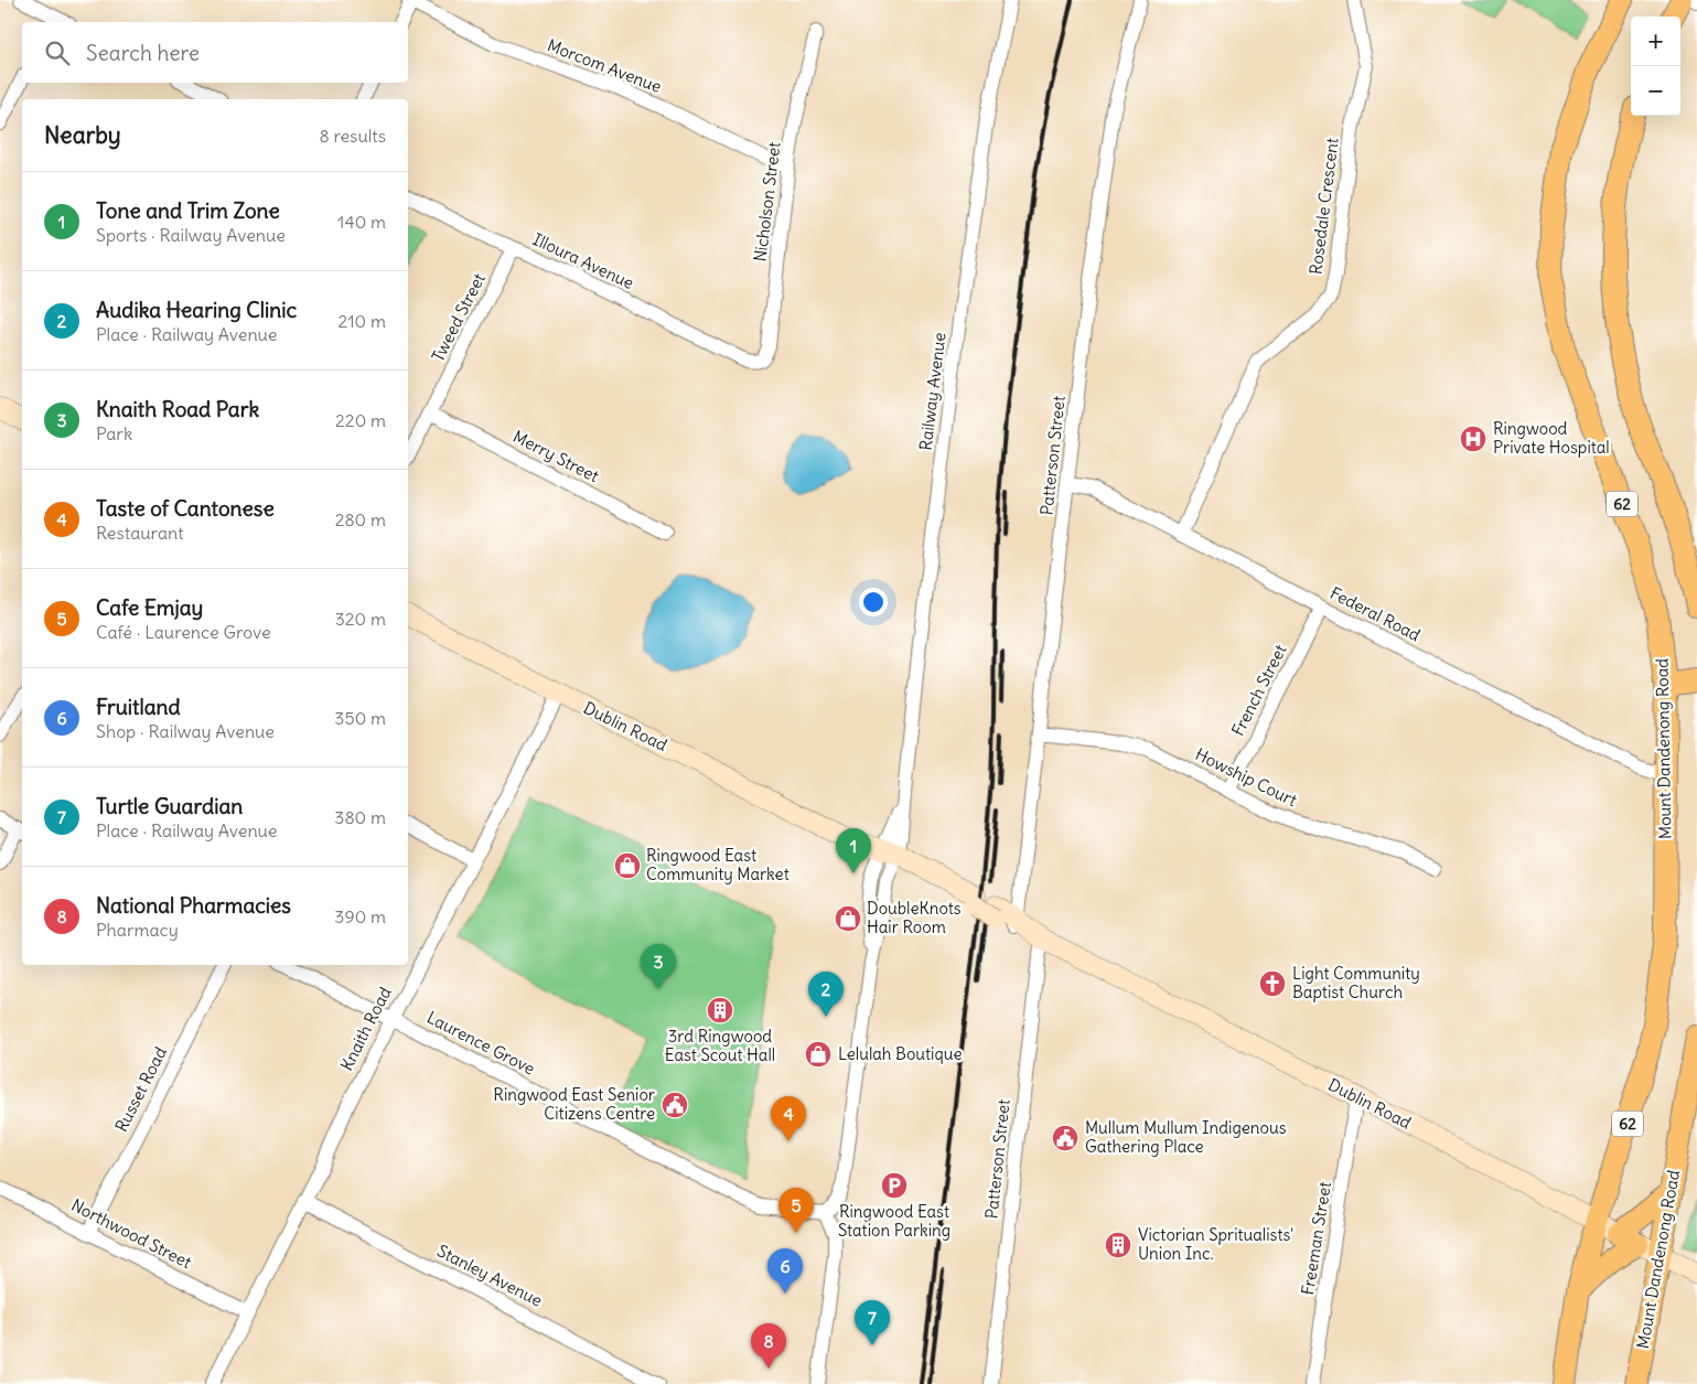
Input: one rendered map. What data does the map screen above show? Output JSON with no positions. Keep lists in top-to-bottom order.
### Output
{
  "streets": {
    "main road": ["62", "Dublin Road", "Mount Dandenong Road"],
    "street": [
      "Morcom Avenue",
      "Nicholson Street",
      "Rosedale Crescent",
      "Illoura Avenue",
      "Tweed Street",
      "Railway Avenue",
      "Patterson Street",
      "Merry Street",
      "Federal Road",
      "French Street",
      "Howship Court",
      "Knaith Road",
      "Laurence Grove",
      "Russet Road",
      "Northwood Street",
      "Freeman Street",
      "Stanley Avenue"
    ]
  },
  "crossings": [
    ["Morcom Avenue", "Nicholson Street"],
    ["Nicholson Street", "Illoura Avenue"],
    ["Rosedale Crescent", "Federal Road"],
    ["Illoura Avenue", "Tweed Street"],
    ["Tweed Street", "Merry Street"],
    ["Railway Avenue", "Dublin Road"],
    ["Railway Avenue", "Laurence Grove"],
    ["Patterson Street", "Federal Road"],
    ["Patterson Street", "Dublin Road"],
    ["Patterson Street", "Howship Court"],
    ["Federal Road", "French Street"],
    ["Federal Road", "Mount Dandenong Road"],
    ["French Street", "Howship Court"],
    ["Dublin Road", "Mount Dandenong Road"],
    ["Dublin Road", "Knaith Road"],
    ["Dublin Road", "Freeman Street"],
    ["Knaith Road", "Laurence Grove"],
    ["Knaith Road", "Northwood Street"],
    ["Knaith Road", "Stanley Avenue"],
    ["Russet Road", "Northwood Street"]
  ],
  "places": {
    "hospital": ["Ringwood Private Hospital"],
    "shop": ["Ringwood East Community Market", "DoubleKnots Hair Room", "Lelulah Boutique"],
    "church": ["Light Community Baptist Church"],
    "building": ["3rd Ringwood East Scout Hall", "Victorian Spritualists' Union Inc."],
    "public building": ["Ringwood East Senior Citizens Centre", "Mullum Mullum Indigenous Gathering Place"],
    "parking": ["Ringwood East Station Parking"]
  },
  "page": {
    "map_buttons": ["+", "−"],
    "search": "Search here",
    "heading": ["Nearby", "8 results"],
    "list": [
      {
        "mark": "1",
        "name": "Tone and Trim Zone",
        "note": "Sports · Railway Avenue",
        "value": "140 m"
      },
      {
        "mark": "2",
        "name": "Audika Hearing Clinic",
        "note": "Place · Railway Avenue",
        "value": "210 m"
      },
      {
        "mark": "3",
        "name": "Knaith Road Park",
        "note": "Park",
        "value": "220 m"
      },
      {
        "mark": "4",
        "name": "Taste of Cantonese",
        "note": "Restaurant",
        "value": "280 m"
      },
      {
        "mark": "5",
        "name": "Cafe Emjay",
        "note": "Café · Laurence Grove",
        "value": "320 m"
      },
      {
        "mark": "6",
        "name": "Fruitland",
        "note": "Shop · Railway Avenue",
        "value": "350 m"
      },
      {
        "mark": "7",
        "name": "Turtle Guardian",
        "note": "Place · Railway Avenue",
        "value": "380 m"
      },
      {
        "mark": "8",
        "name": "National Pharmacies",
        "note": "Pharmacy",
        "value": "390 m"
      }
    ],
    "pins": [
      "1",
      "3",
      "2",
      "4",
      "5",
      "6",
      "7",
      "8"
    ]
  }
}
